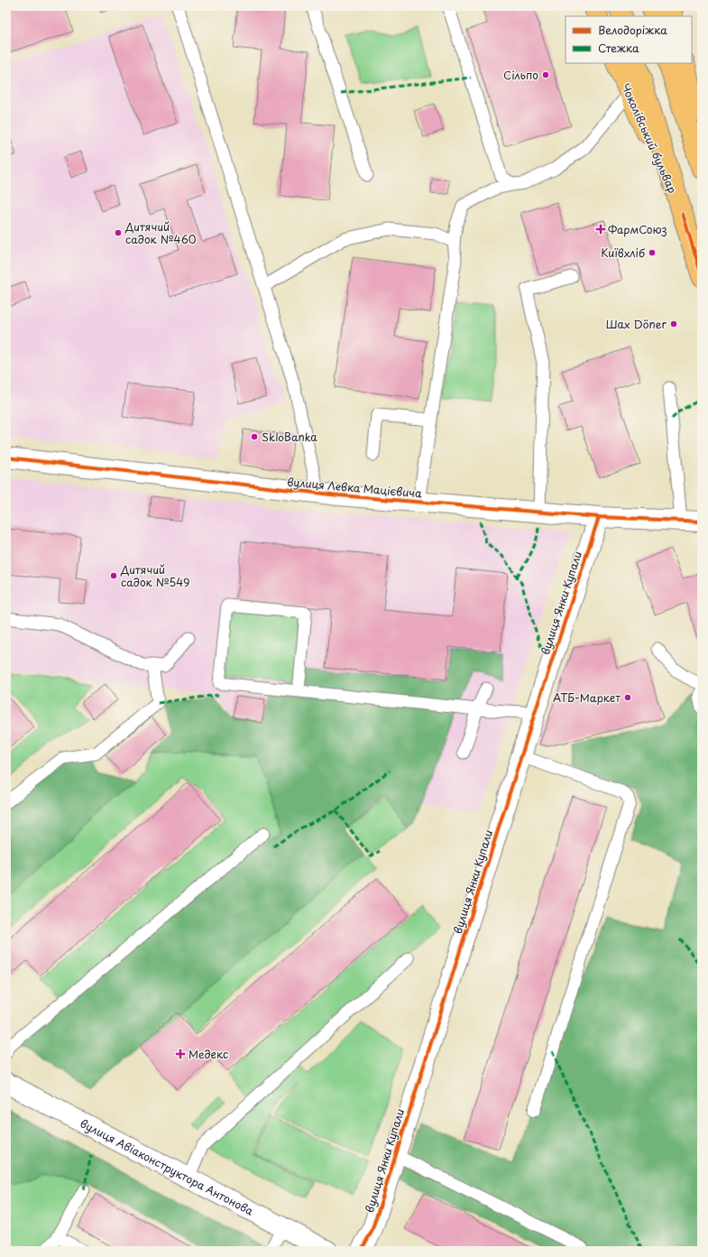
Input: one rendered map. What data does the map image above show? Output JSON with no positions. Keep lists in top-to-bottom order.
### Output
{
  "streets": {
    "main road": ["Чоколівський бульвар"],
    "street": ["вулиця Левка Мацієвича", "вулиця Янки Купали", "вулиця Авіаконструктора Антонова"]
  },
  "crossings": [
    ["вулиця Левка Мацієвича", "вулиця Янки Купали"]
  ],
  "places": {
    "other": [
      "Сільпо",
      "Дитячий садок №460",
      "Київхліб",
      "Шах Döner",
      "SkloBanka",
      "Дитячий садок №549",
      "АТБ-Маркет"
    ],
    "health": ["ФармСоюз", "Медекс"]
  },
  "legend": ["Велодоріжка", "Стежка"]
}
